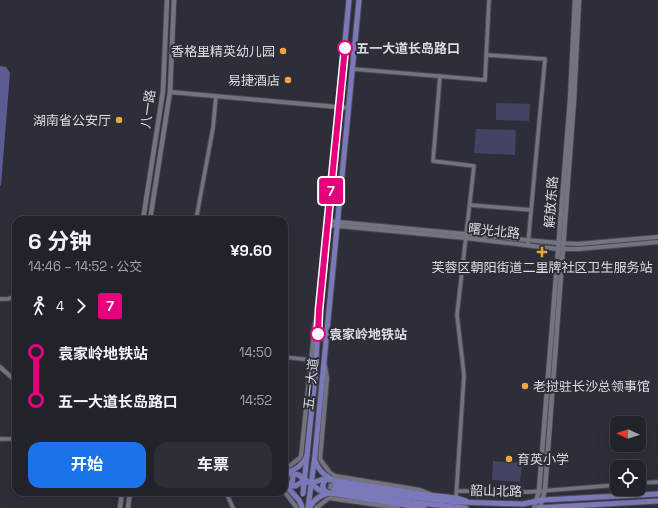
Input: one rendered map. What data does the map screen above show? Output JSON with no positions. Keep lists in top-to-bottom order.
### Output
{
  "streets": {
    "main road": [
      "八一路",
      "解放东路",
      "五一大道",
      "韶山北路"
    ],
    "street": ["曙光北路"]
  },
  "crossings": [
    ["解放东路", "曙光北路"],
    ["解放东路", "韶山北路"],
    ["曙光北路", "五一大道"]
  ],
  "places": {
    "other": [
      "五一大道长岛路口",
      "香格里精英幼儿园",
      "易捷酒店",
      "湖南省公安厅",
      "袁家岭地铁站",
      "老挝驻长沙总领事馆",
      "育英小学"
    ],
    "health": ["芙蓉区朝阳街道二里牌社区卫生服务站"]
  },
  "lines": ["bus line 7"],
  "north": "left",
  "page": {
    "on_map": "7",
    "heading": ["6 分钟", "14:46 – 14:52 · 公交", "¥9.60"],
    "legs": ["4", "7"],
    "list": [
      {
        "name": "袁家岭地铁站",
        "value": "14:50"
      },
      {
        "name": "五一大道长岛路口",
        "value": "14:52"
      }
    ],
    "buttons": ["开始", "车票"]
  }
}
